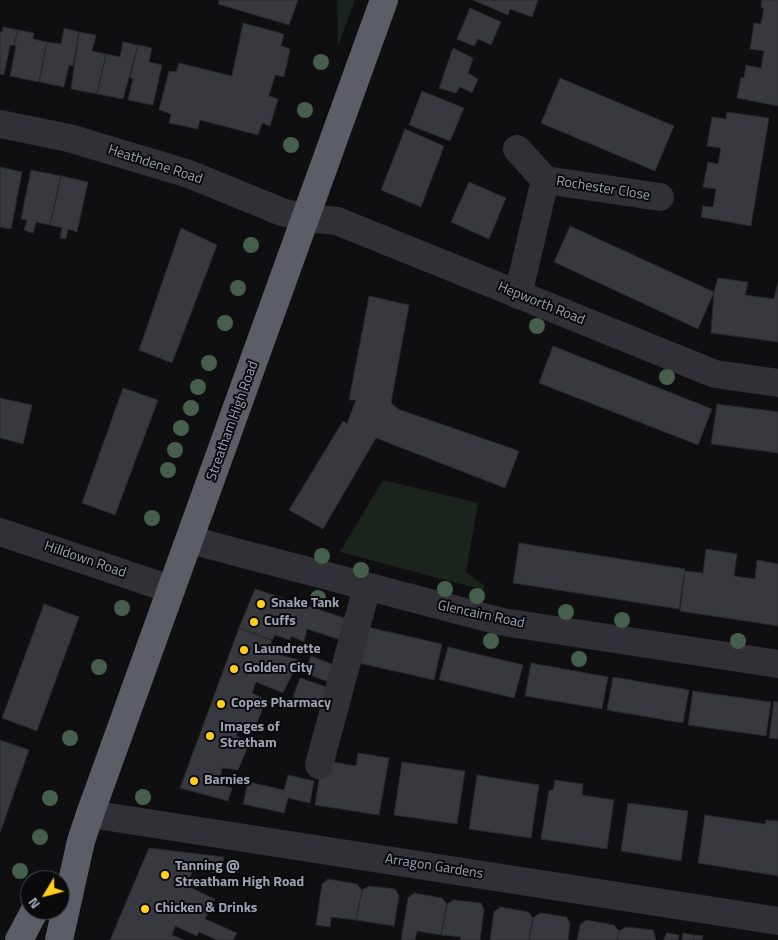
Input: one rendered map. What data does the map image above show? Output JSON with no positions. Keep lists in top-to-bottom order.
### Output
{
  "streets": {
    "highway": ["Streatham High Road"],
    "street": [
      "Heathdene Road",
      "Rochester Close",
      "Hepworth Road",
      "Hilldown Road",
      "Glencairn Road",
      "Arragon Gardens"
    ]
  },
  "crossings": [
    ["Heathdene Road", "Hepworth Road"],
    ["Heathdene Road", "Streatham High Road"],
    ["Rochester Close", "Hepworth Road"],
    ["Hepworth Road", "Streatham High Road"],
    ["Streatham High Road", "Hilldown Road"],
    ["Streatham High Road", "Glencairn Road"],
    ["Streatham High Road", "Arragon Gardens"]
  ],
  "places": [
    "Snake Tank",
    "Cuffs",
    "Laundrette",
    "Golden City",
    "Copes Pharmacy",
    "Images of Stretham",
    "Barnies",
    "Tanning @ Streatham High Road",
    "Chicken & Drinks"
  ],
  "north": "bottom left"
}
